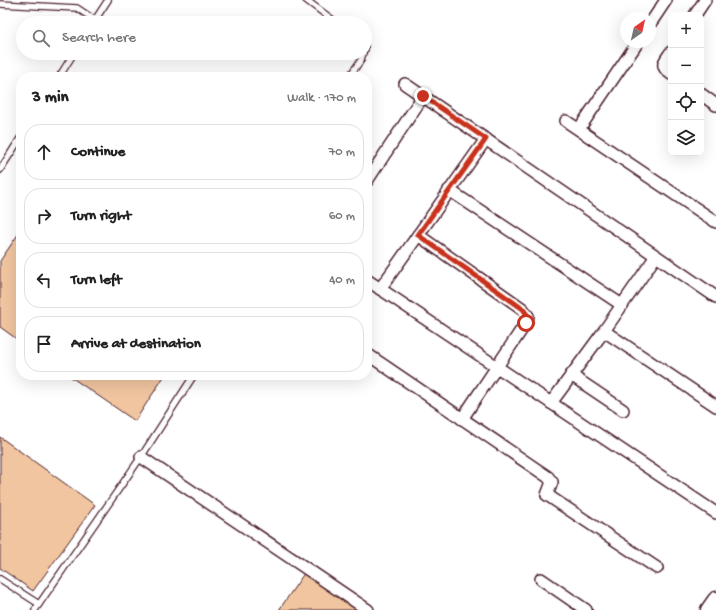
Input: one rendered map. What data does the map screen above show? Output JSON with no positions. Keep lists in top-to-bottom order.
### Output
{
  "north": "top right",
  "page": {
    "map_buttons": ["+", "−"],
    "search": "Search here",
    "heading": ["3 min", "Walk · 170 m"],
    "list": [
      ["Continue", "70 m"],
      ["Turn right", "60 m"],
      ["Turn left", "40 m"],
      "Arrive at destination"
    ]
  }
}
